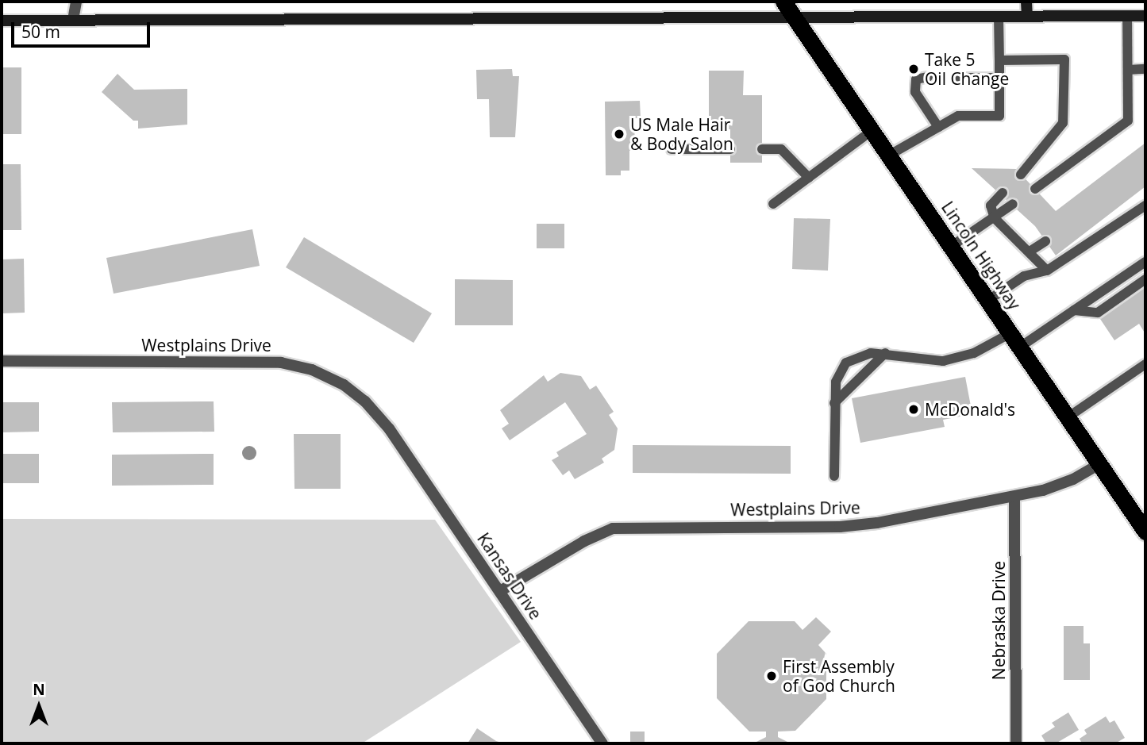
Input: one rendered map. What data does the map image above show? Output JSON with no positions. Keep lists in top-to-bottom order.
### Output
{
  "streets": {
    "highway": ["Lincoln Highway"],
    "street": ["Westplains Drive", "Kansas Drive", "Nebraska Drive"]
  },
  "crossings": [
    ["Lincoln Highway", "Westplains Drive"],
    ["Westplains Drive", "Kansas Drive"],
    ["Westplains Drive", "Nebraska Drive"]
  ],
  "places": [
    "Take 5 Oil Change",
    "US Male Hair & Body Salon",
    "McDonald's",
    "First Assembly of God Church"
  ],
  "scale_bar": "50 m",
  "north": "top"
}
